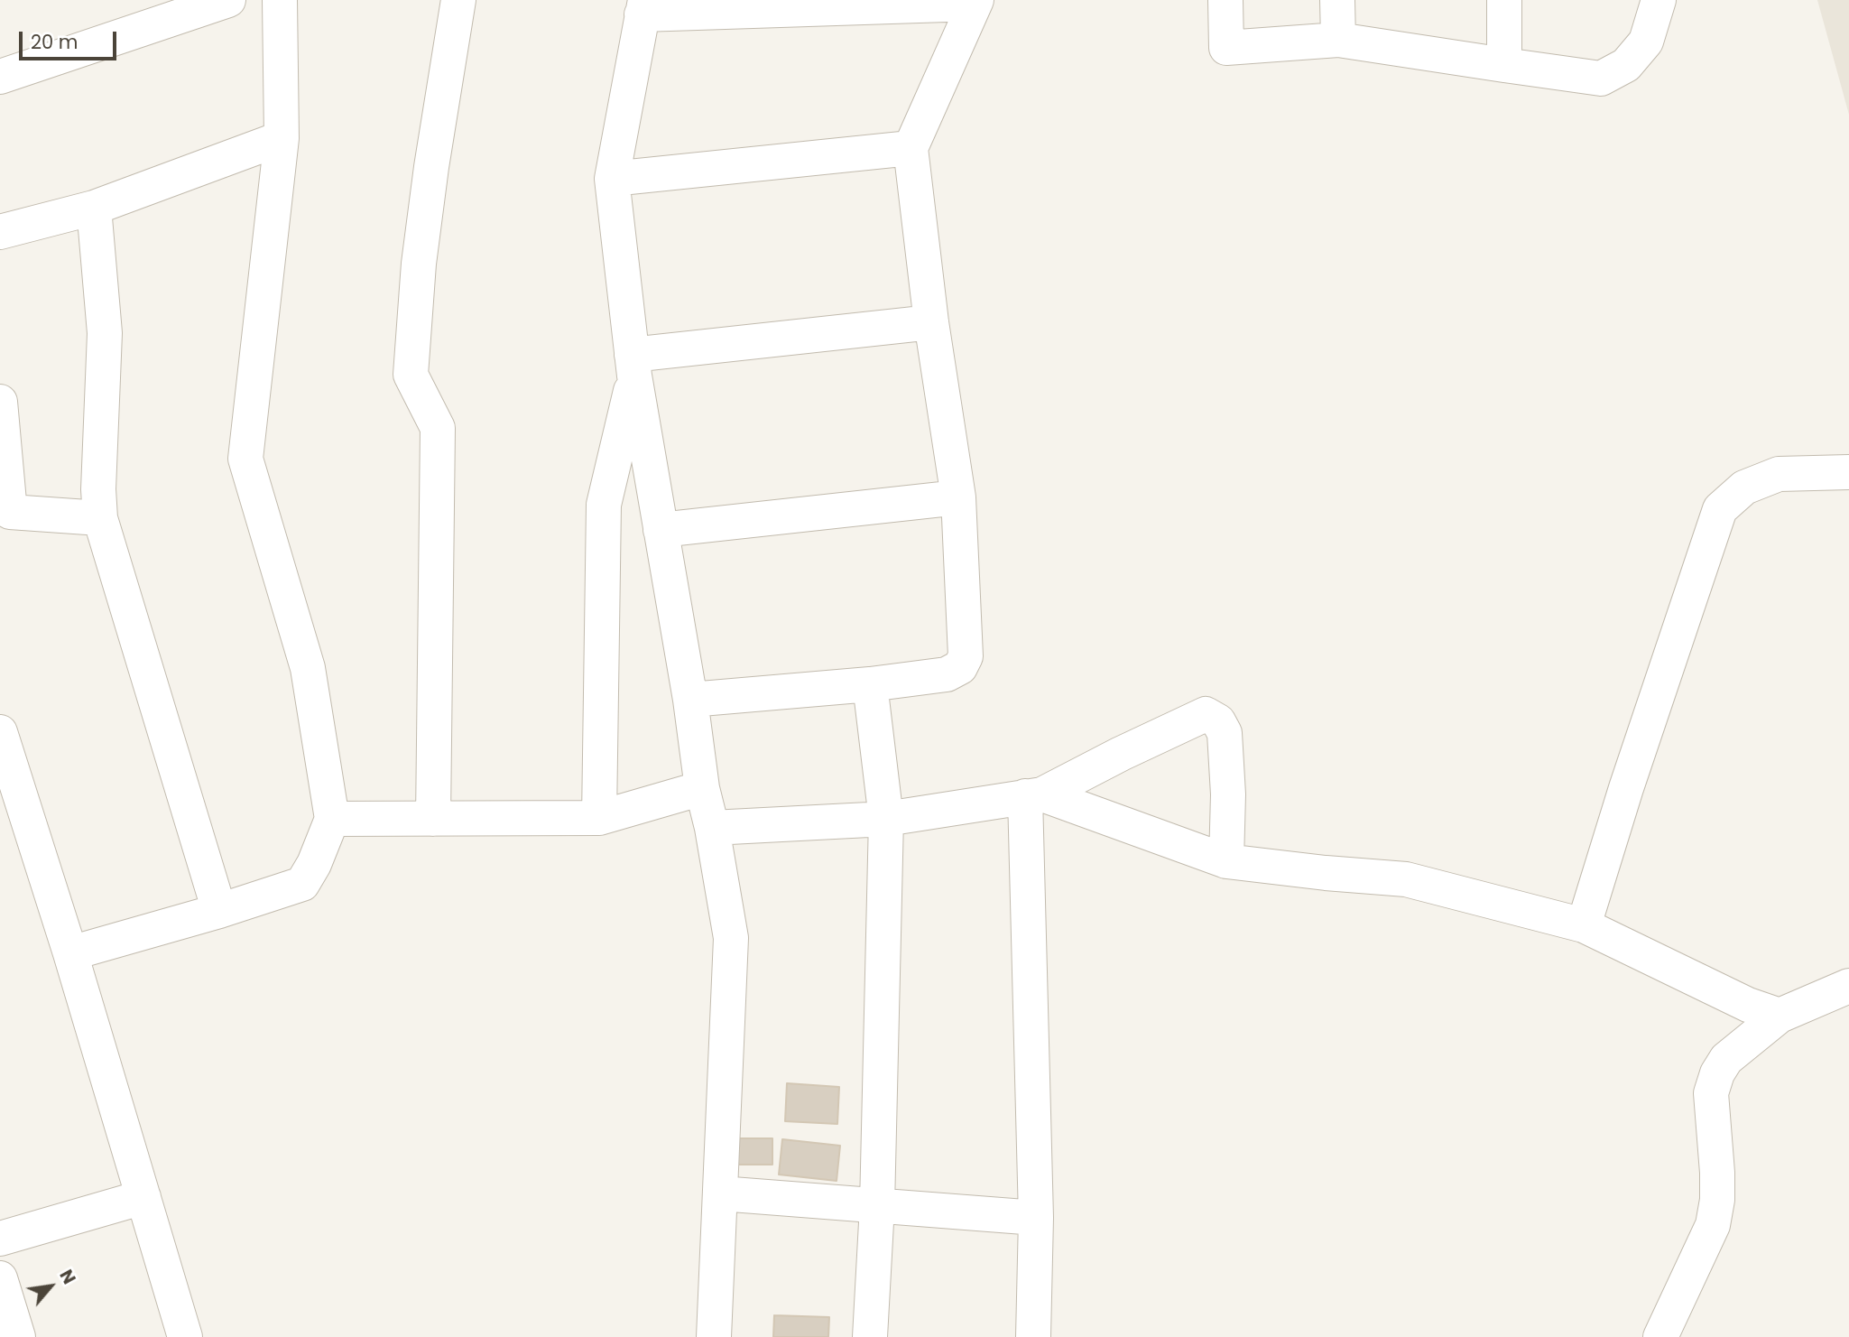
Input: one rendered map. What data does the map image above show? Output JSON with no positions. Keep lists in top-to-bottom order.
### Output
{
  "scale_bar": "20 m",
  "north": "top right"
}
